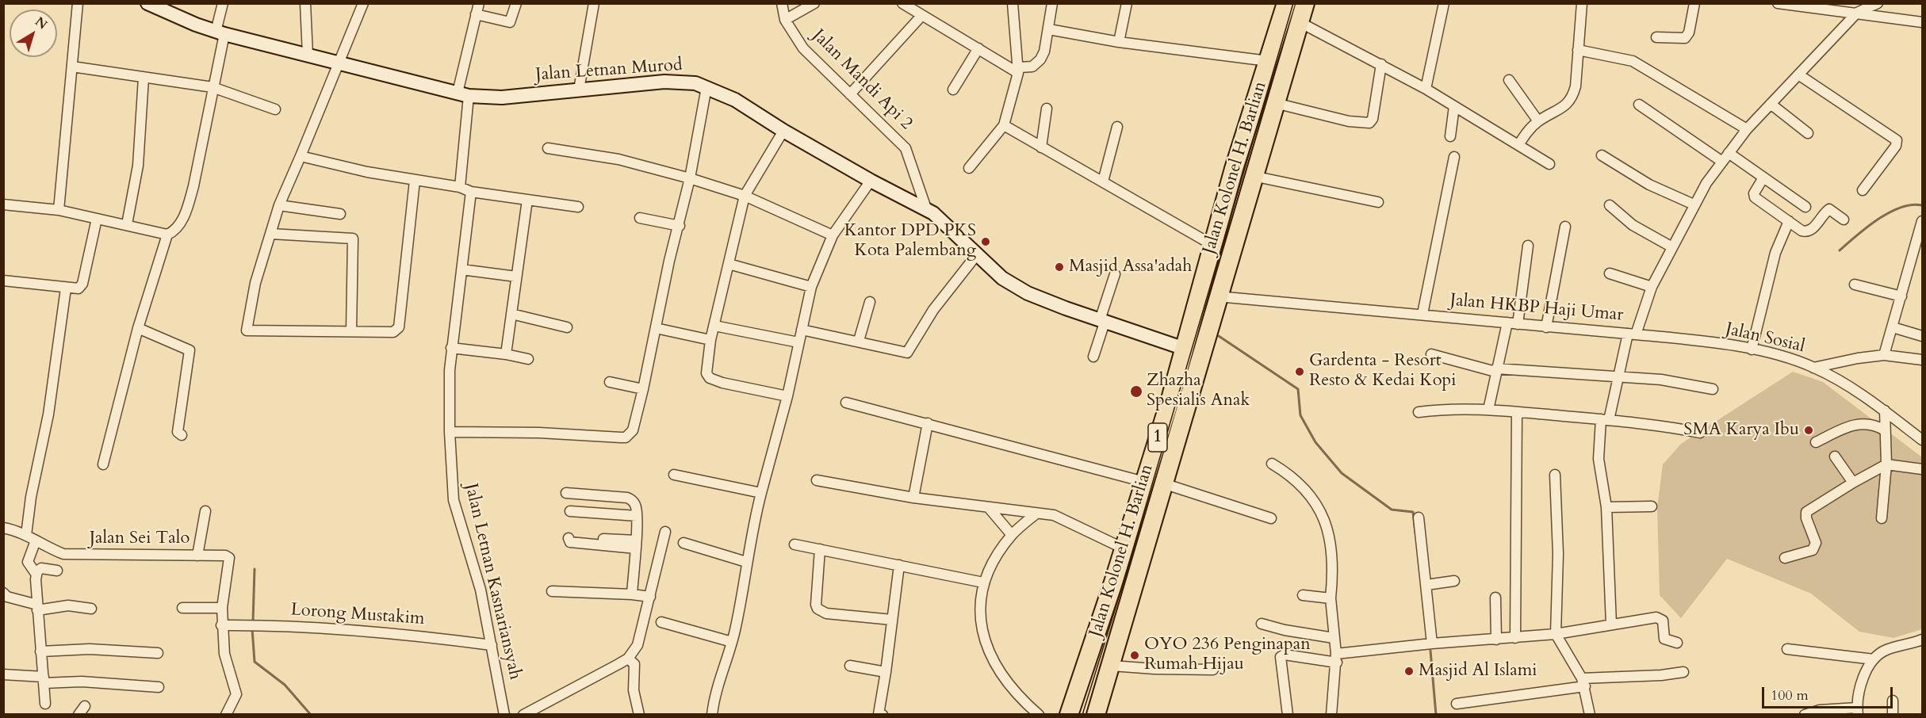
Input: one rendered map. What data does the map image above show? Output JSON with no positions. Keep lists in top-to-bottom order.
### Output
{
  "streets": {
    "highway": ["Jalan Kolonel H. Barlian", "1"],
    "street": [
      "Jalan Letnan Murod",
      "Jalan Mandi Api 2",
      "Jalan HKBP Haji Umar",
      "Jalan Sosial",
      "Jalan Sei Talo",
      "Jalan Letnan Kasnariansyah",
      "Lorong Mustakim"
    ]
  },
  "crossings": [
    ["Jalan Letnan Murod", "Jalan Mandi Api 2"],
    ["Jalan Letnan Murod", "Jalan Kolonel H. Barlian"],
    ["Jalan Kolonel H. Barlian", "1"],
    ["Jalan HKBP Haji Umar", "Jalan Sosial"],
    ["Jalan HKBP Haji Umar", "1"],
    ["Jalan Sei Talo", "Lorong Mustakim"],
    ["Jalan Letnan Kasnariansyah", "Lorong Mustakim"]
  ],
  "places": [
    "Kantor DPD PKS Kota Palembang",
    "Masjid Assa'adah",
    "Gardenta - Resort Resto & Kedai Kopi",
    "Zhazha Spesialis Anak",
    "SMA Karya Ibu",
    "OYO 236 Penginapan Rumah Hijau",
    "Masjid Al Islami"
  ],
  "scale_bar": "100 m",
  "north": "top right"
}
